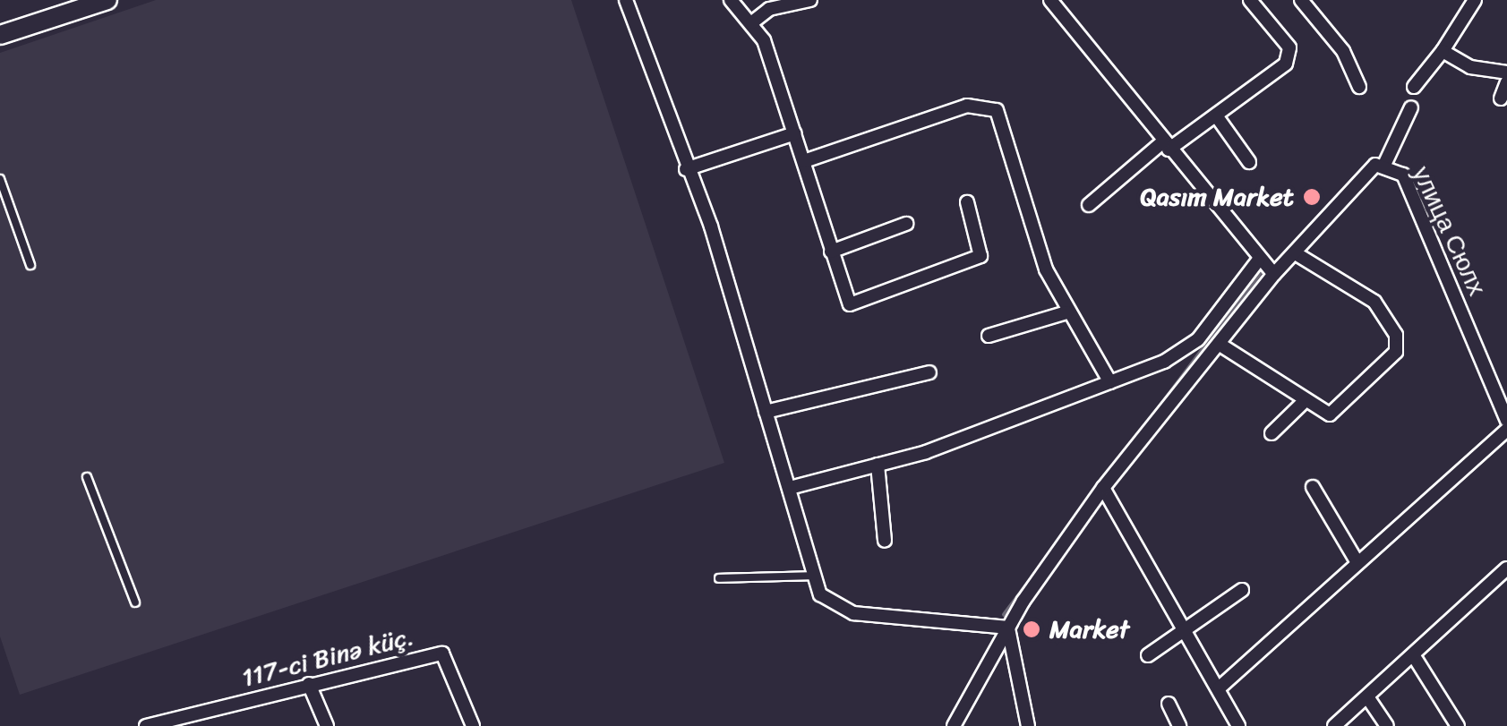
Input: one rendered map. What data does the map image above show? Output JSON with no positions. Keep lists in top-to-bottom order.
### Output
{
  "streets": {
    "street": ["улица Сюлх", "117-ci Binə küç."]
  },
  "places": ["Qasım Market", "Market"]
}
